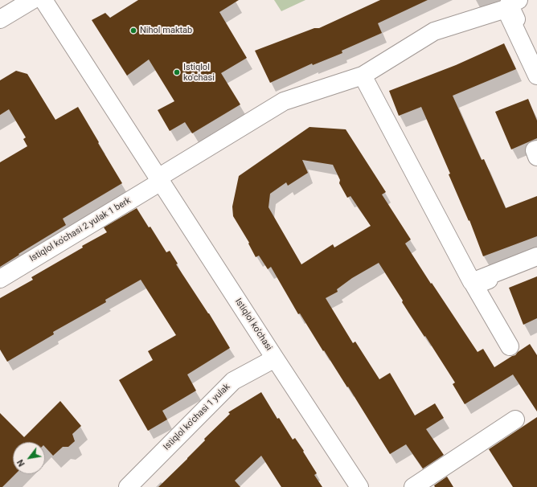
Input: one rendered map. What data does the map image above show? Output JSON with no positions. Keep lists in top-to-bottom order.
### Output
{
  "streets": {
    "street": ["Istiqlol ko'chasi 2 yulak 1 berk", "Istiqlol ko'chasi", "Istiqlol ko'chasi 1 yulak"]
  },
  "crossings": [
    ["Istiqlol ko'chasi 2 yulak 1 berk", "Istiqlol ko'chasi"],
    ["Istiqlol ko'chasi", "Istiqlol ko'chasi 1 yulak"]
  ],
  "places": ["Nihol maktab", "Istiqlol ko'chasi"],
  "north": "bottom left"
}
